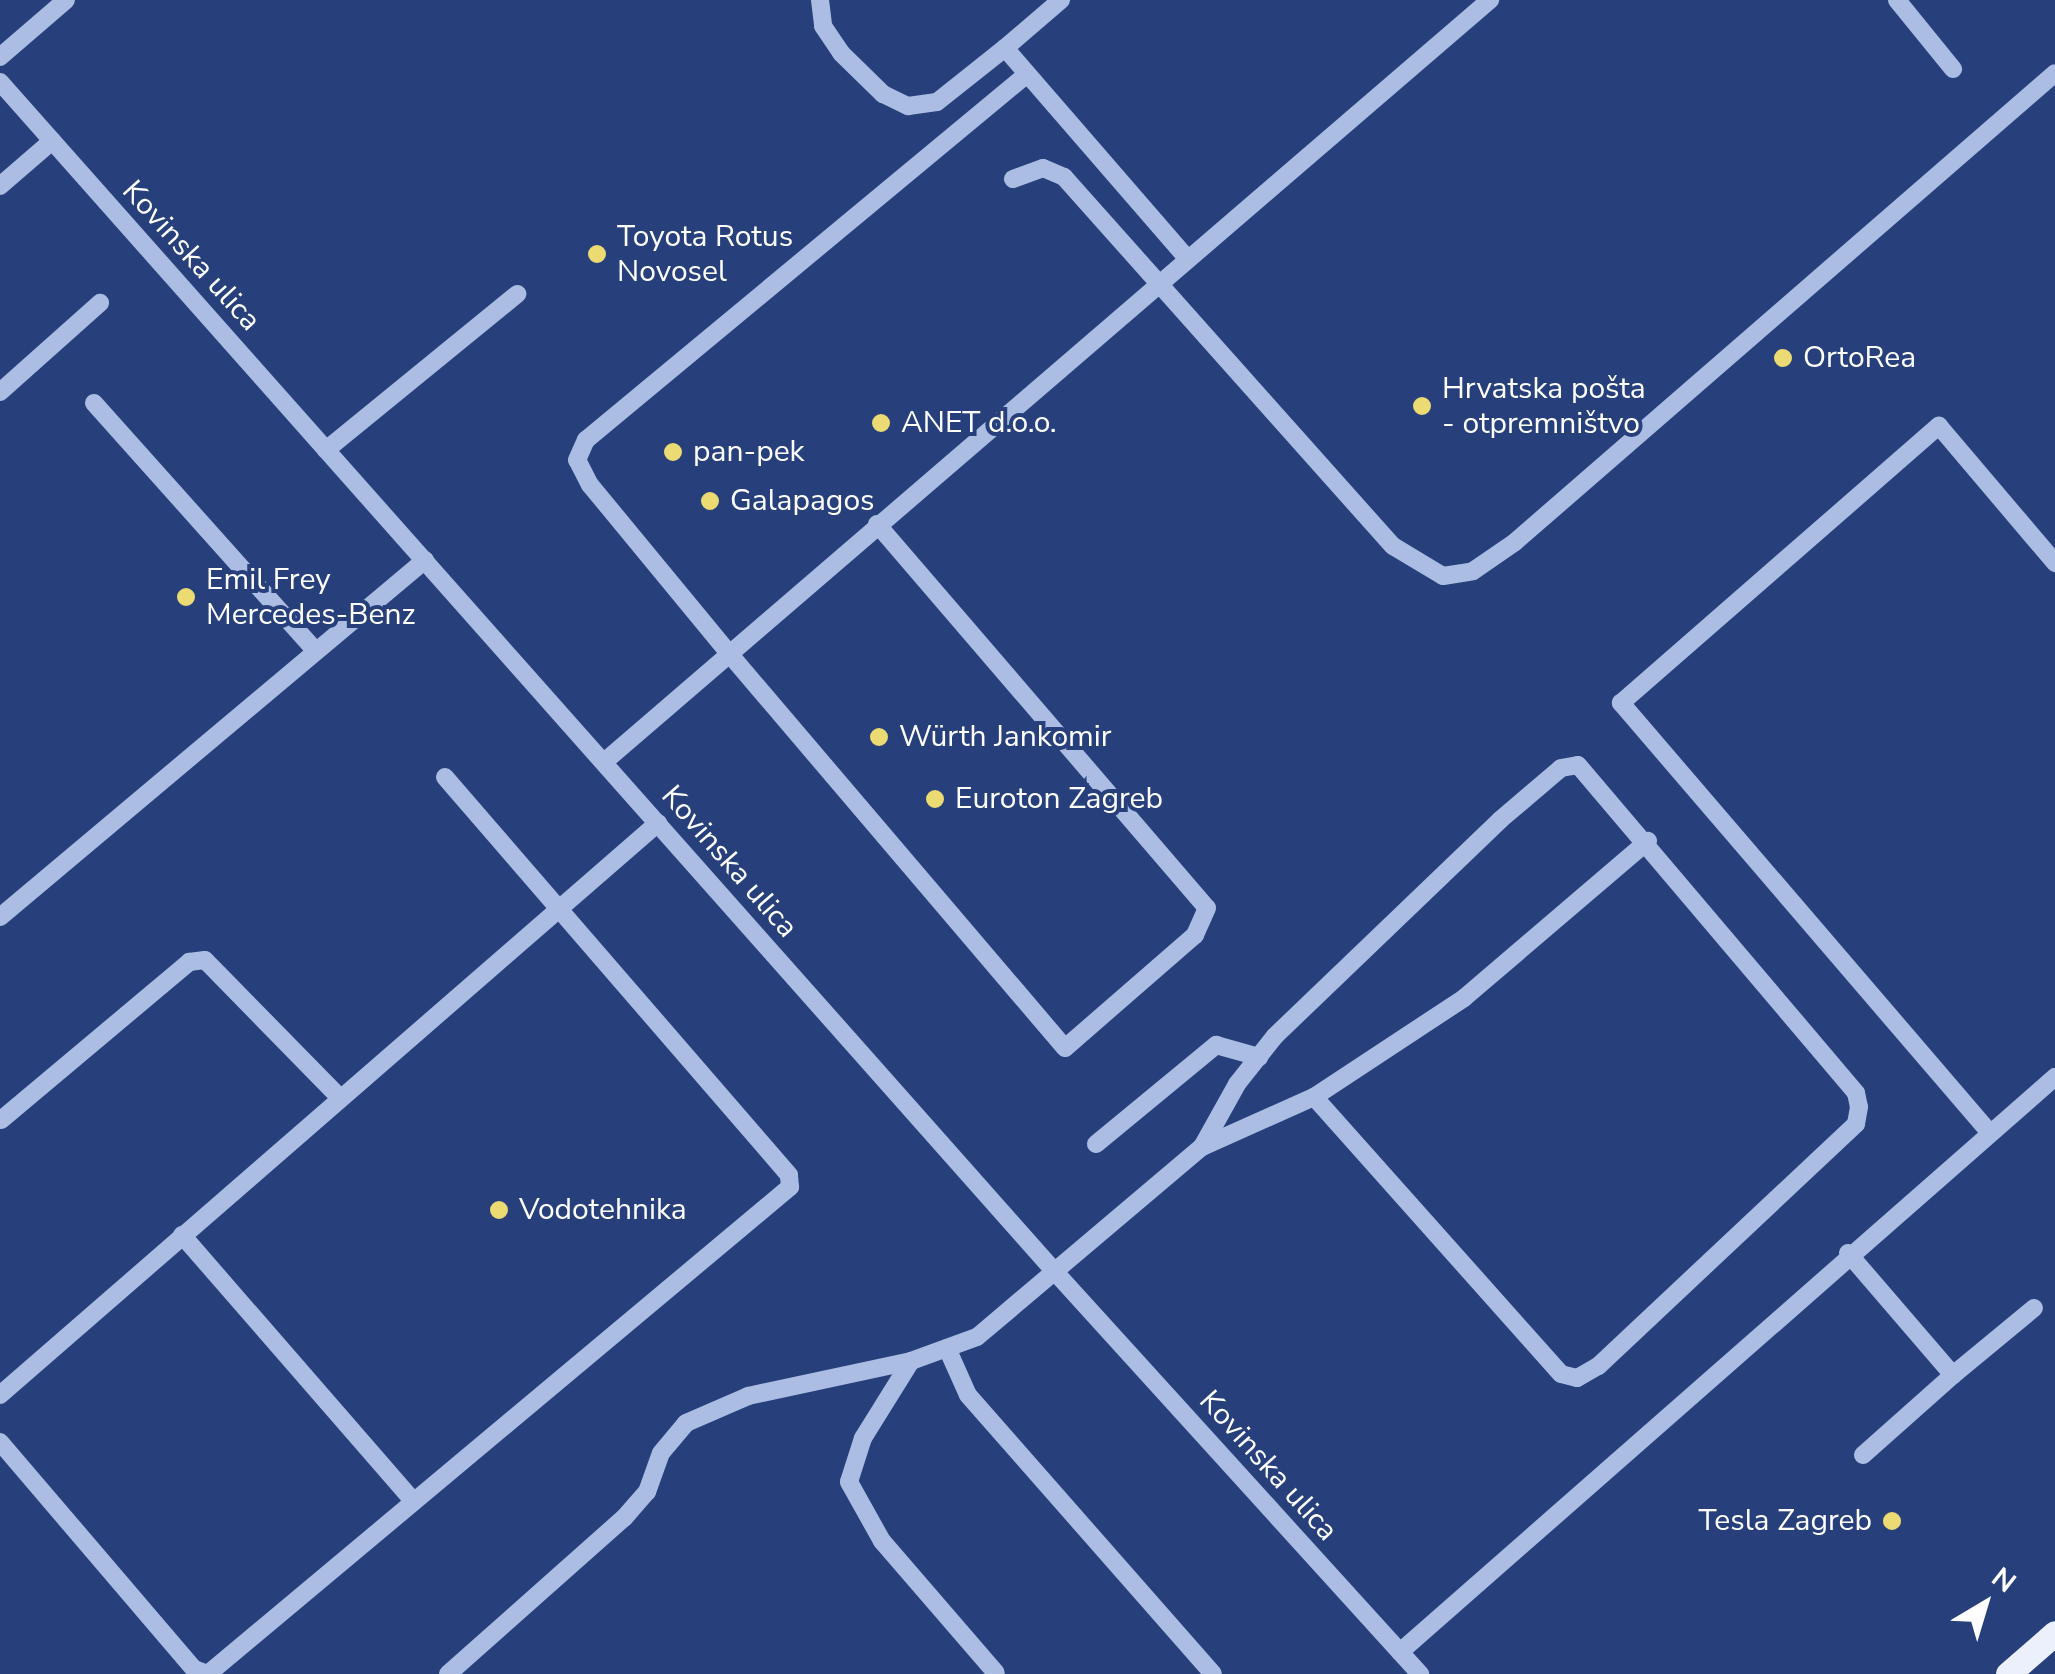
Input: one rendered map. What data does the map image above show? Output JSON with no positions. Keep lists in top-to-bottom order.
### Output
{
  "streets": {
    "street": ["Kovinska ulica"]
  },
  "places": [
    "Toyota Rotus Novosel",
    "OrtoRea",
    "Hrvatska pošta - otpremništvo",
    "ANET d.o.o.",
    "pan-pek",
    "Galapagos",
    "Emil Frey Mercedes-Benz",
    "Würth Jankomir",
    "Euroton Zagreb",
    "Vodotehnika",
    "Tesla Zagreb"
  ],
  "north": "top right"
}
